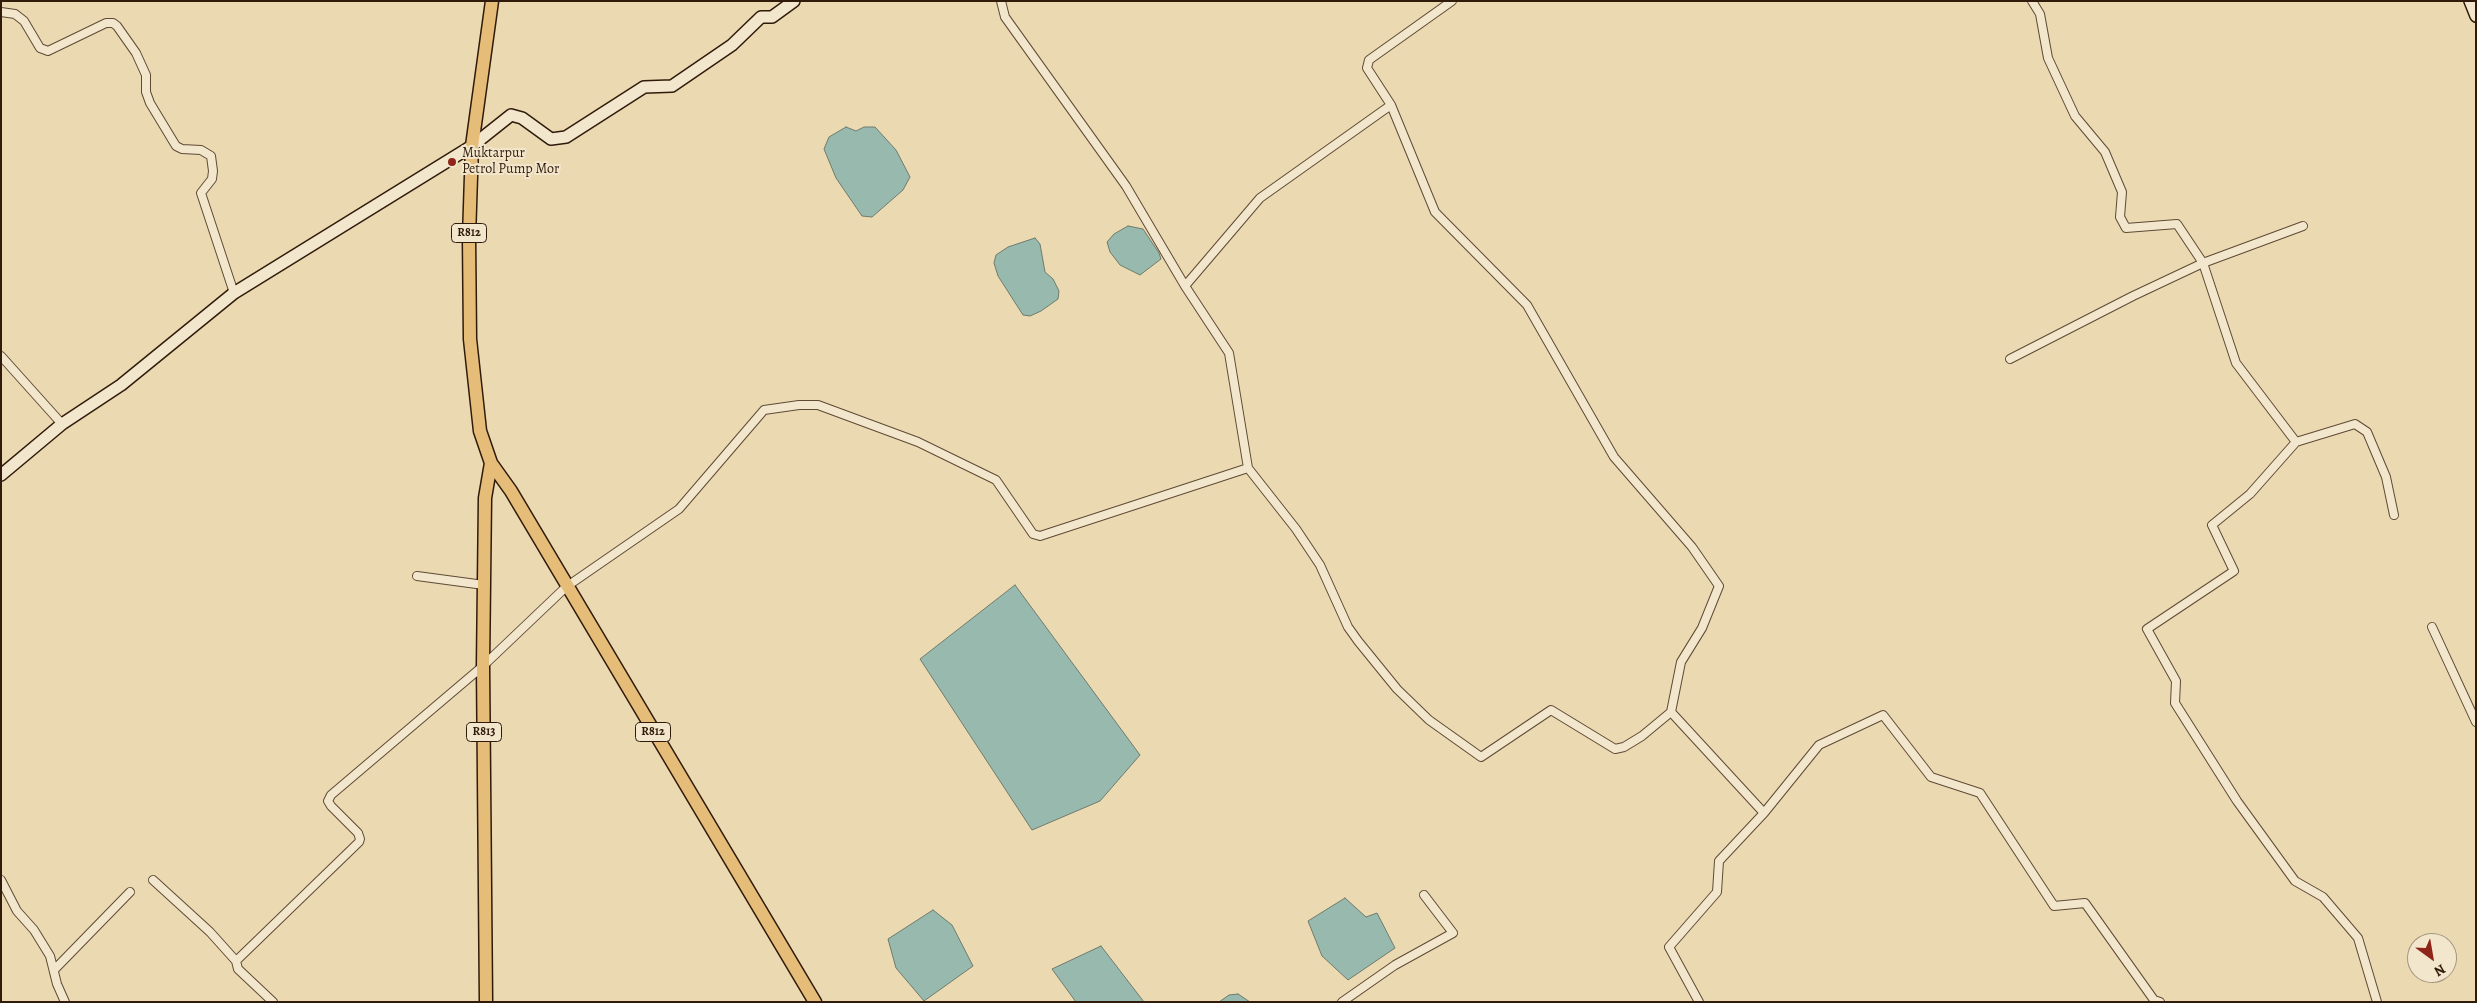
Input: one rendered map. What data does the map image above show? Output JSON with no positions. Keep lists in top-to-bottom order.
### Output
{
  "streets": {
    "main road": ["R812", "R813"]
  },
  "crossings": [
    ["R812", "R813"]
  ],
  "places": ["Muktarpur Petrol Pump Mor"],
  "north": "bottom right"
}
